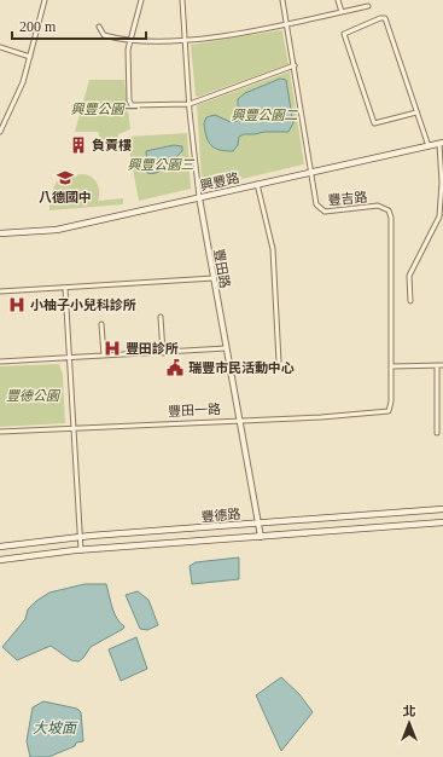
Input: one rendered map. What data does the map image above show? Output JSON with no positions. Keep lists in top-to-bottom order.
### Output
{
  "streets": {
    "main road": ["興豐路", "豐德路"],
    "street": ["豐吉路", "豐田路", "豐田一路"]
  },
  "crossings": [
    ["興豐路", "豐吉路"],
    ["興豐路", "豐田路"],
    ["豐吉路", "豐田一路"],
    ["豐田路", "豐田一路"],
    ["豐田路", "豐德路"]
  ],
  "water": ["大坡面"],
  "parks": [
    "興豐公園一",
    "興豐公園二",
    "興豐公園三",
    "豐德公園"
  ],
  "places": {
    "building": ["負責樓"],
    "school or university": ["八德國中"],
    "hospital": ["小柚子小兒科診所", "豐田診所"],
    "public building": ["瑞豐市民活動中心"]
  },
  "scale_bar": "200 m",
  "north": "top"
}
